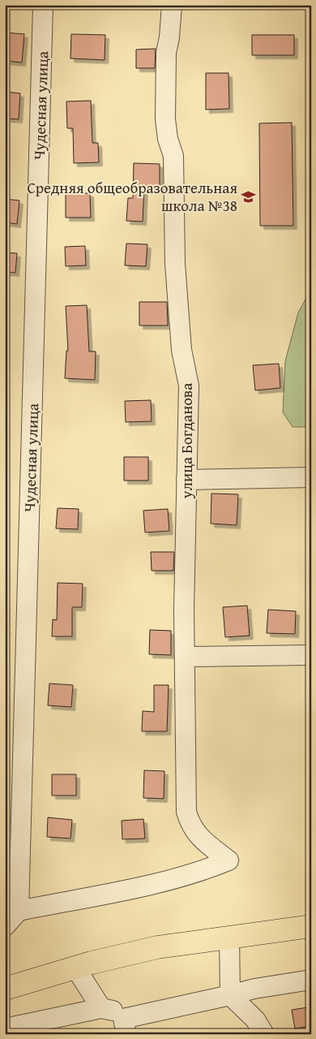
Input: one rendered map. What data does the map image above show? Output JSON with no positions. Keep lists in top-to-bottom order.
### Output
{
  "streets": {
    "street": ["Чудесная улица", "улица Богданова"]
  },
  "crossings": [
    ["Чудесная улица", "улица Богданова"]
  ],
  "places": {
    "school or university": ["Средняя общеобразовательная школа №38"]
  }
}
